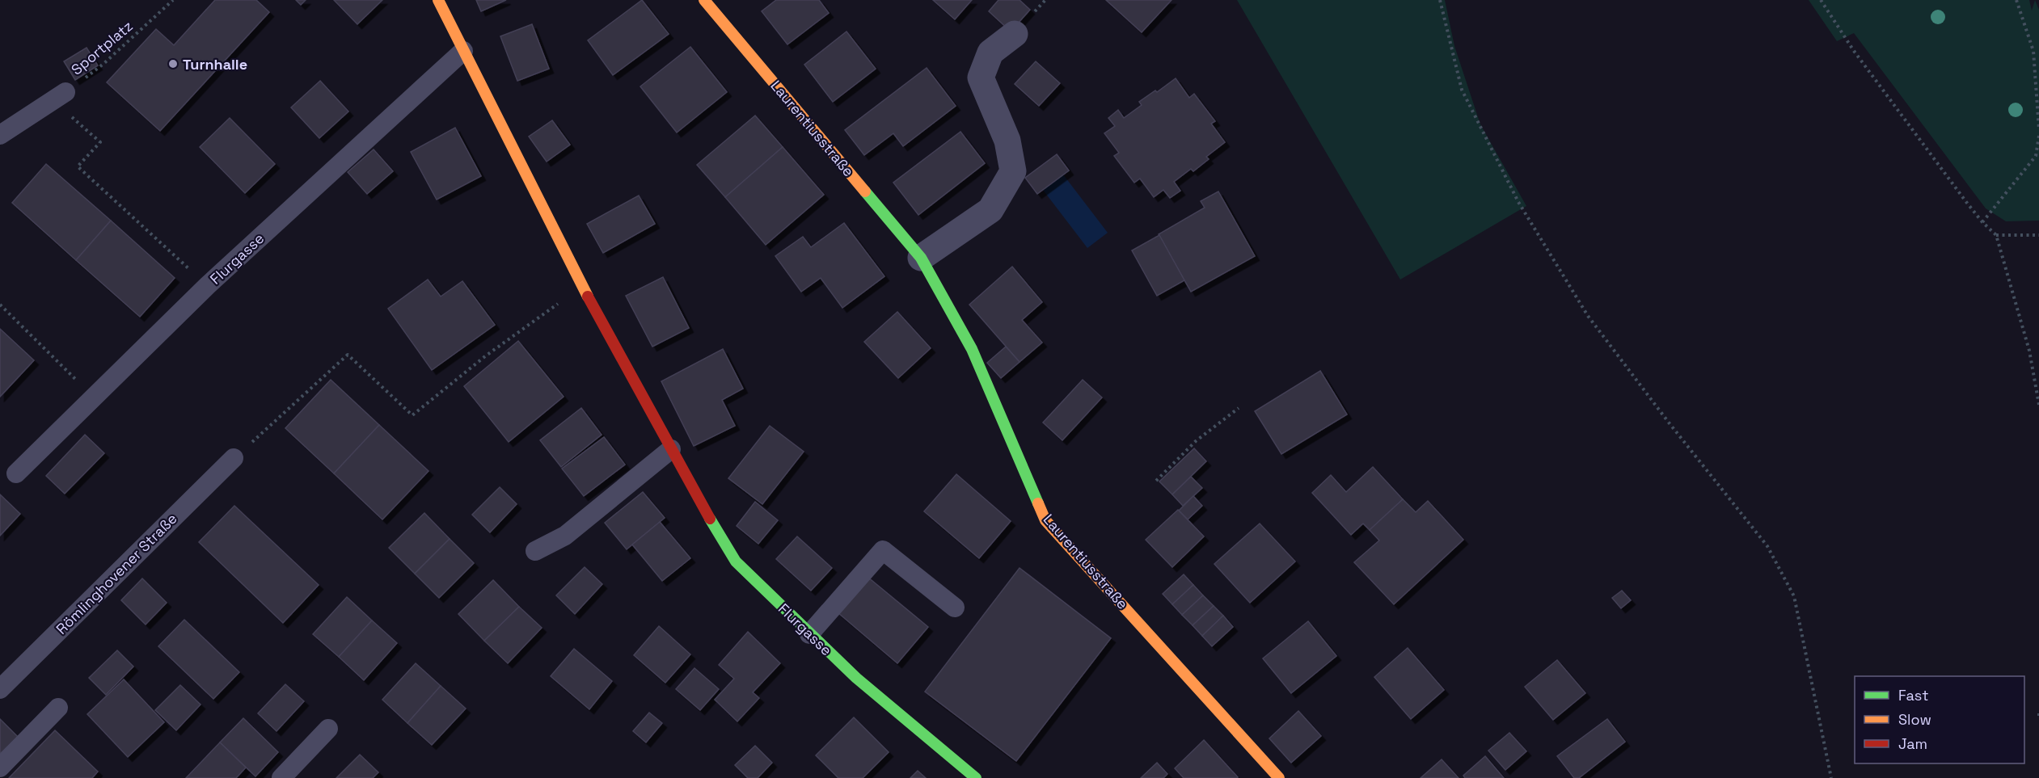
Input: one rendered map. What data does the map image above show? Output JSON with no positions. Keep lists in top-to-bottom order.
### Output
{
  "streets": {
    "street": ["Laurentiusstraße", "Flurgasse"],
    "lane": ["Römlinghovener Straße"],
    "path": ["Sportplatz"]
  },
  "places": ["Turnhalle"],
  "legend": ["Fast", "Slow", "Jam"]
}
